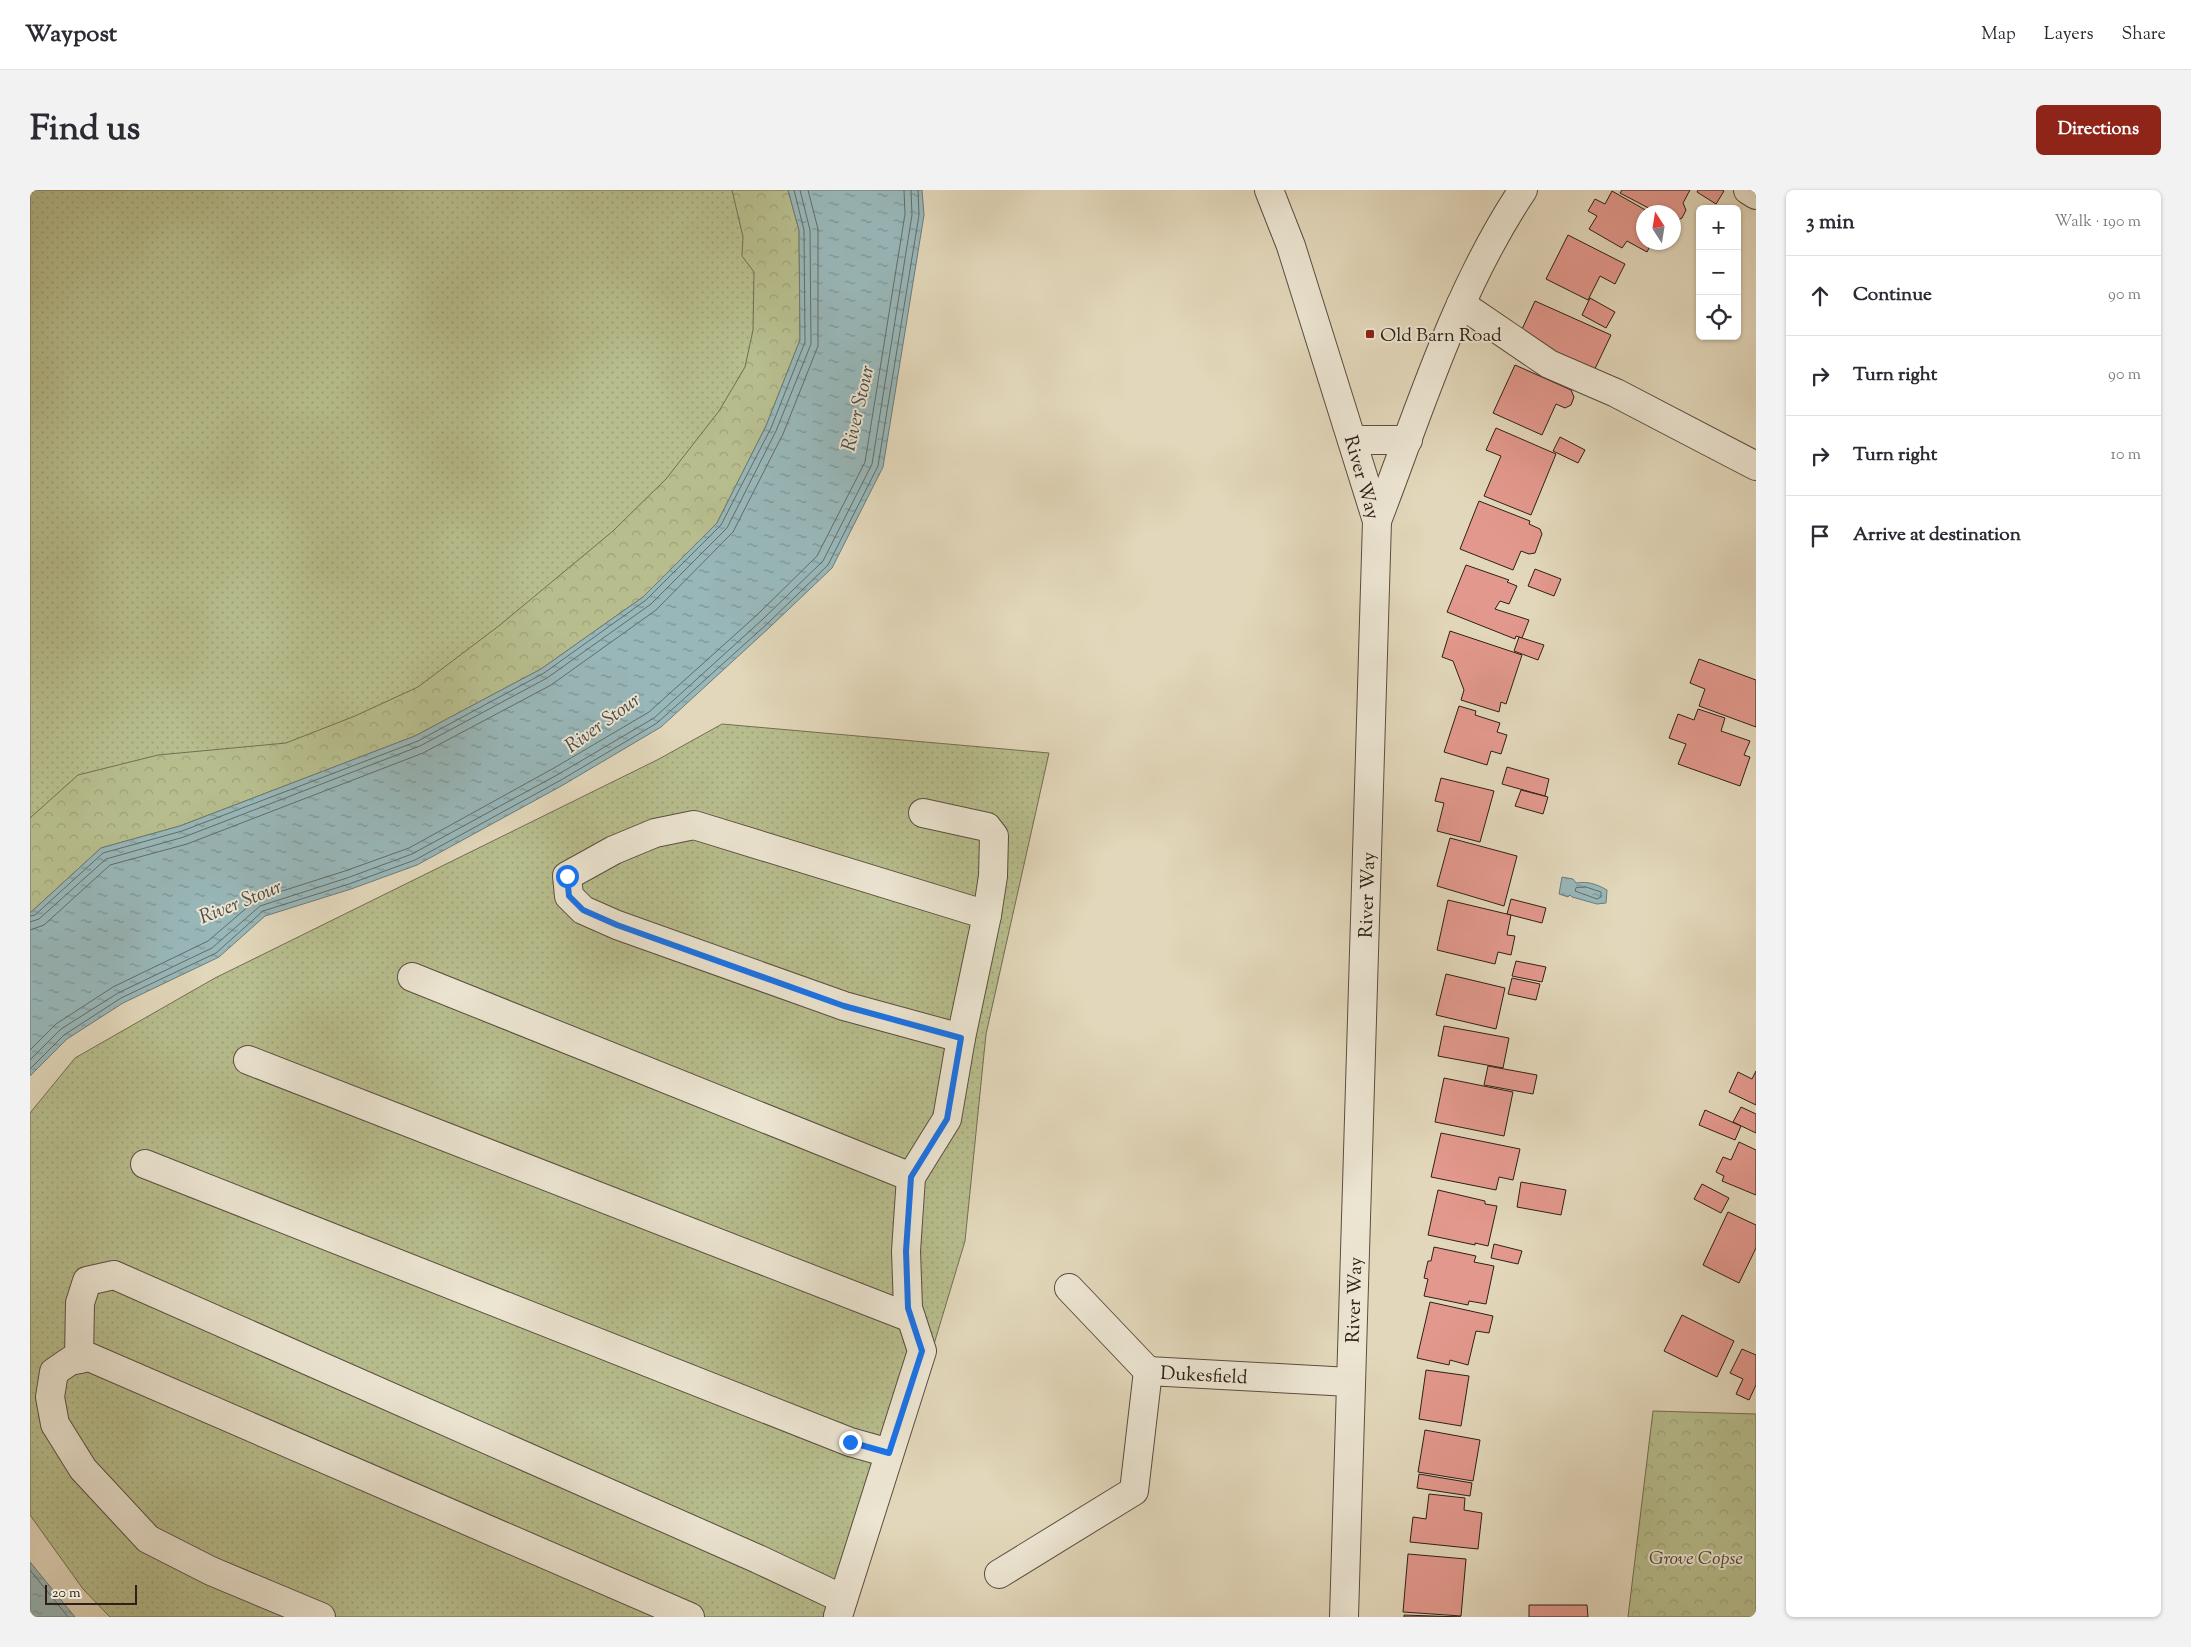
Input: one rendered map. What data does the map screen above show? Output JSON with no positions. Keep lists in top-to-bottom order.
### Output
{
  "streets": {
    "street": ["River Way", "Dukesfield"]
  },
  "crossings": [
    ["River Way", "Dukesfield"]
  ],
  "water": ["River Stour"],
  "parks": ["Grove Copse"],
  "places": {
    "transit": ["Old Barn Road"]
  },
  "scale_bar": "20 m",
  "north": "top",
  "page": {
    "header": "Waypost",
    "nav": ["Map", "Layers", "Share"],
    "title": "Find us",
    "buttons": "Directions",
    "heading": ["3 min", "Walk · 190 m"],
    "map_buttons": ["+", "−"],
    "list": [
      ["Continue", "90 m"],
      ["Turn right", "90 m"],
      ["Turn right", "10 m"],
      "Arrive at destination"
    ],
    "scale": "20 m"
  }
}
